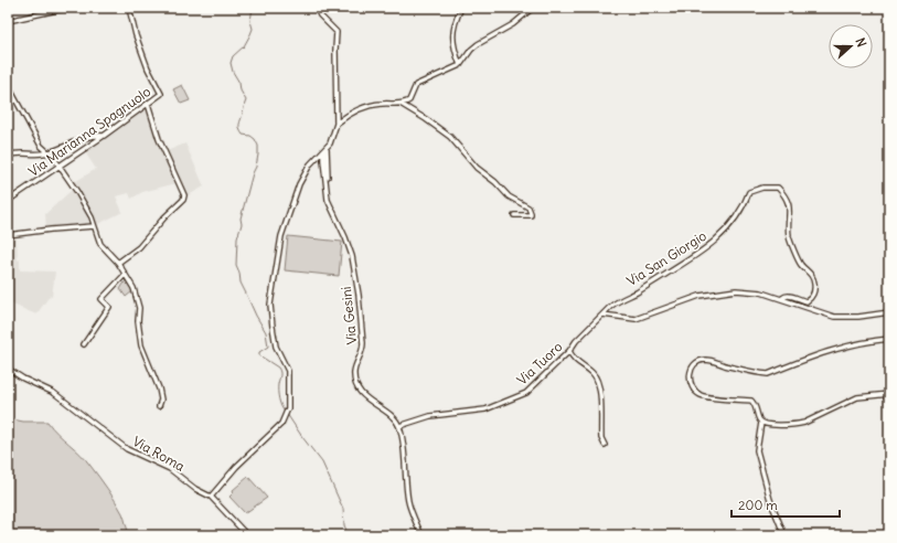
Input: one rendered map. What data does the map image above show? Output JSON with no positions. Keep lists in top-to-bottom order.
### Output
{
  "streets": {
    "street": [
      "Via Marianna Spagnuolo",
      "Via San Giorgio",
      "Via Gesini",
      "Via Tuoro",
      "Via Roma"
    ]
  },
  "crossings": [
    ["Via San Giorgio", "Via Tuoro"],
    ["Via Gesini", "Via Tuoro"]
  ],
  "scale_bar": "200 m",
  "north": "right"
}
